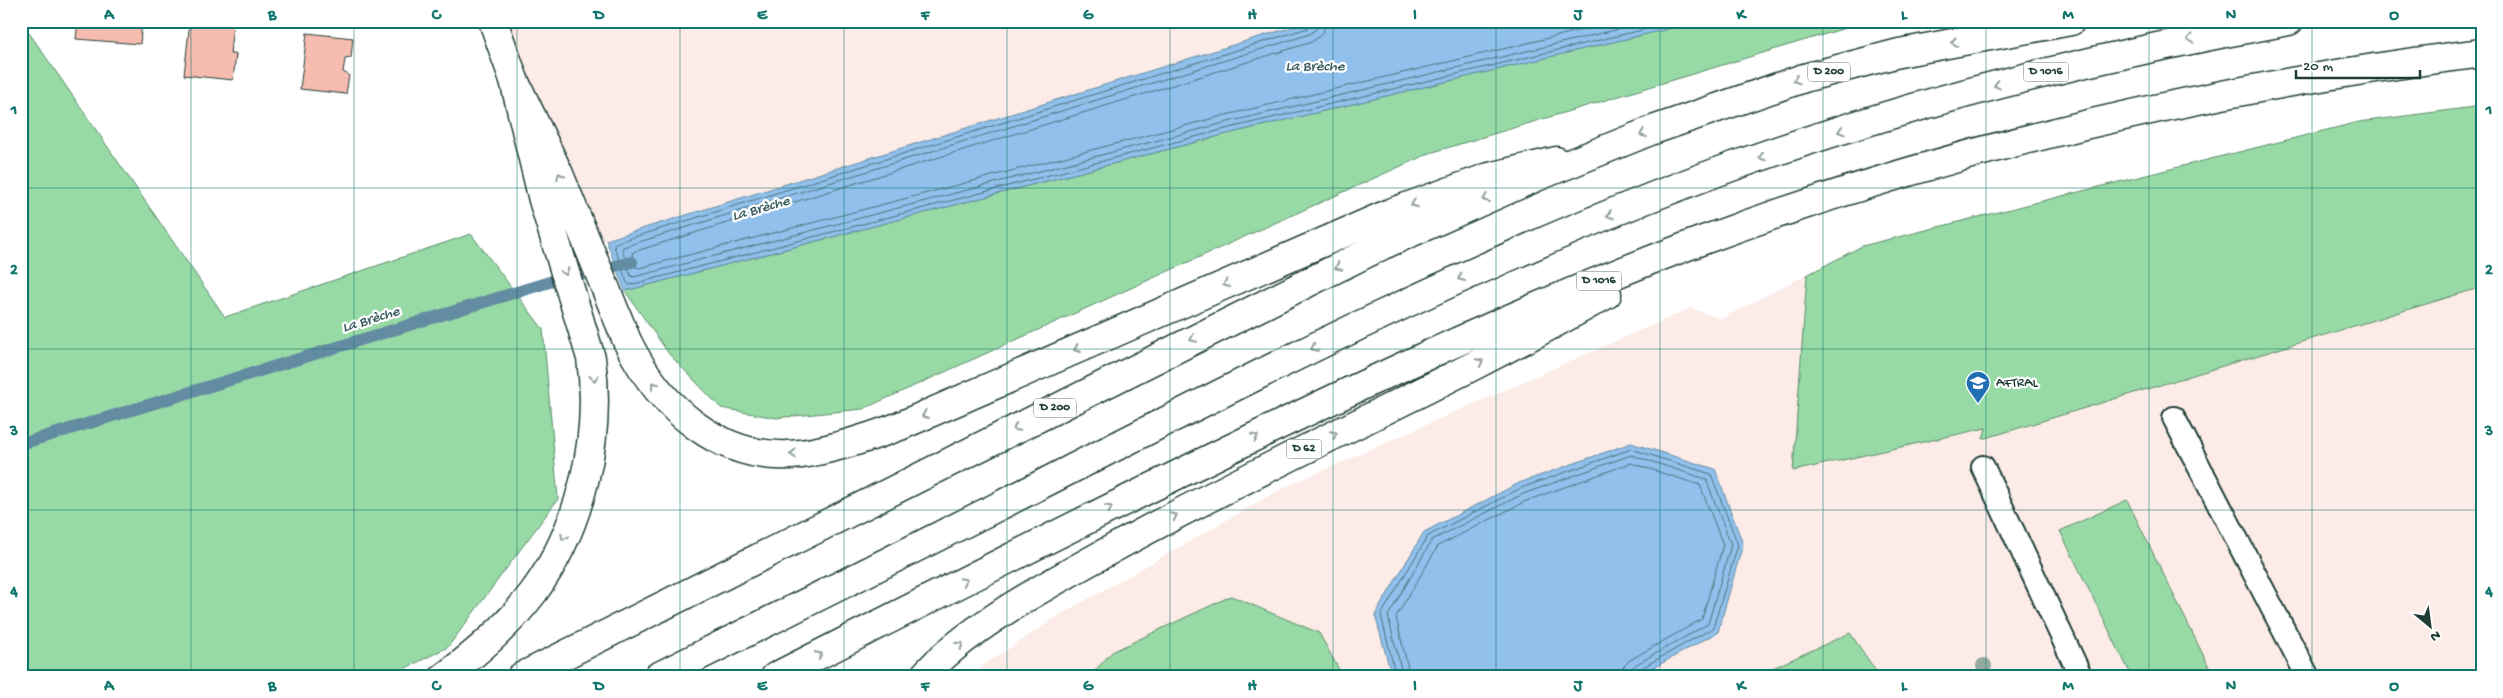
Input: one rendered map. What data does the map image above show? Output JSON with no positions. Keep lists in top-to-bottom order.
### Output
{
  "streets": {
    "main road": ["D 200", "D 1016", "D 62"]
  },
  "crossings": [
    ["D 1016", "D 62"]
  ],
  "water": ["La Brèche"],
  "places": {
    "school or university": ["AFTRAL"]
  },
  "scale_bar": "20 m",
  "north": "bottom right",
  "grid": {
    "columns": [
      "A",
      "B",
      "C",
      "D",
      "E",
      "F",
      "G",
      "H",
      "I",
      "J",
      "K",
      "L",
      "M",
      "N",
      "O"
    ],
    "rows": [
      "1",
      "2",
      "3",
      "4"
    ]
  }
}
